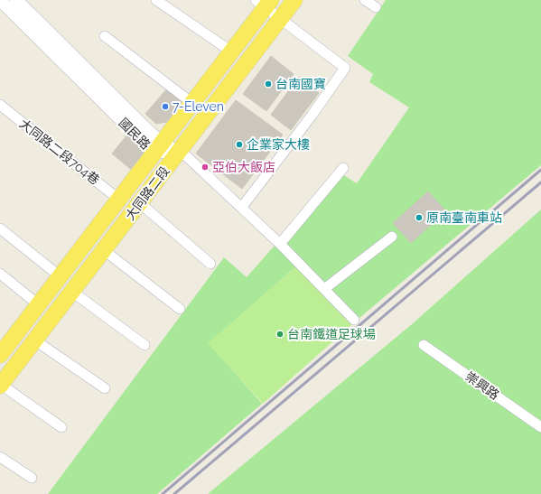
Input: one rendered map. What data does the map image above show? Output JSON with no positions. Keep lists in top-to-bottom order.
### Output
{
  "streets": {
    "main road": ["大同路二段"],
    "street": ["國民路", "大同路二段704巷", "崇興路"]
  },
  "crossings": [
    ["國民路", "大同路二段"],
    ["大同路二段704巷", "大同路二段"]
  ],
  "places": [
    "台南國寶",
    "7-Eleven",
    "企業家大樓",
    "亞伯大飯店",
    "原南臺南車站",
    "台南鐵道足球場"
  ]
}
